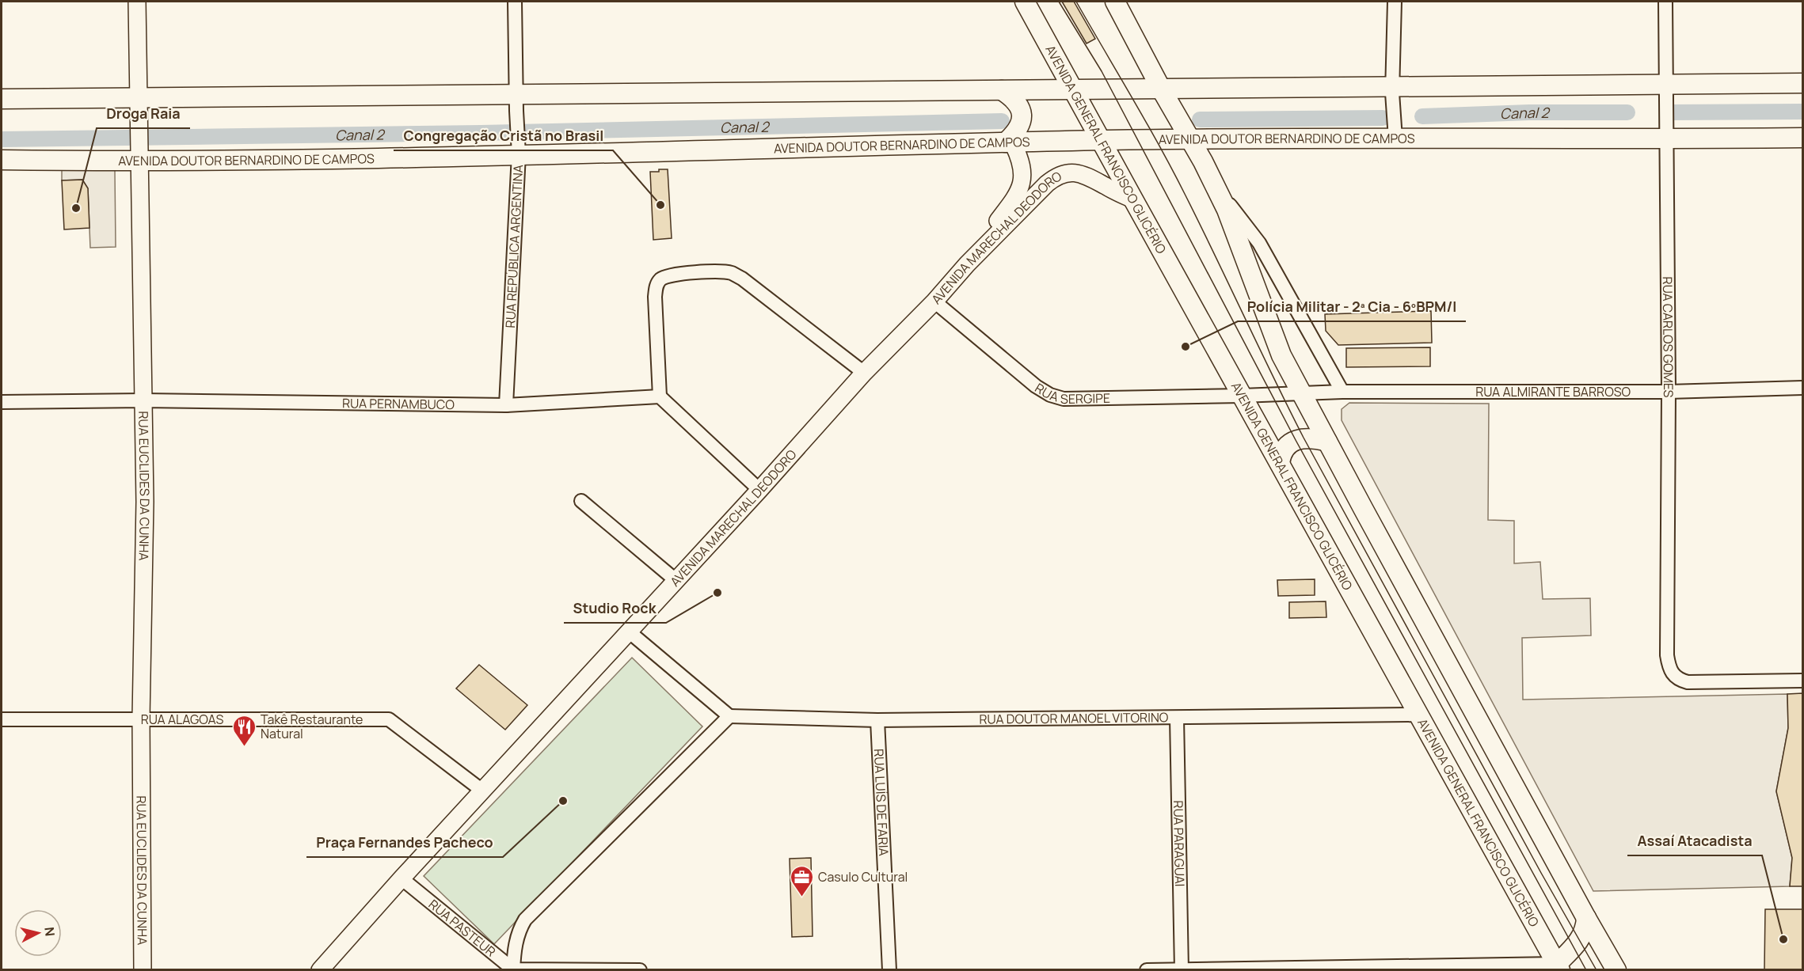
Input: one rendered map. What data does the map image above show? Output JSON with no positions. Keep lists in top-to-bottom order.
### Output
{
  "streets": {
    "main road": ["AVENIDA DOUTOR BERNARDINO DE CAMPOS", "AVENIDA GENERAL FRANCISCO GLICÉRIO"],
    "street": [
      "AVENIDA MARECHAL DEODORO",
      "RUA REPÚBLICA ARGENTINA",
      "RUA CARLOS GOMES",
      "RUA SERGIPE",
      "RUA ALMIRANTE BARROSO",
      "RUA PERNAMBUCO",
      "RUA EUCLIDES DA CUNHA",
      "RUA ALAGOAS",
      "RUA DOUTOR MANOEL VITORINO",
      "RUA LUÍS DE FARIA",
      "RUA PARAGUAI",
      "RUA PASTEUR"
    ]
  },
  "crossings": [
    ["AVENIDA DOUTOR BERNARDINO DE CAMPOS", "AVENIDA GENERAL FRANCISCO GLICÉRIO"],
    ["AVENIDA DOUTOR BERNARDINO DE CAMPOS", "RUA REPÚBLICA ARGENTINA"],
    ["AVENIDA DOUTOR BERNARDINO DE CAMPOS", "RUA CARLOS GOMES"],
    ["AVENIDA DOUTOR BERNARDINO DE CAMPOS", "RUA EUCLIDES DA CUNHA"],
    ["AVENIDA GENERAL FRANCISCO GLICÉRIO", "AVENIDA MARECHAL DEODORO"],
    ["AVENIDA GENERAL FRANCISCO GLICÉRIO", "RUA SERGIPE"],
    ["AVENIDA GENERAL FRANCISCO GLICÉRIO", "RUA DOUTOR MANOEL VITORINO"],
    ["AVENIDA MARECHAL DEODORO", "RUA SERGIPE"],
    ["AVENIDA MARECHAL DEODORO", "RUA ALAGOAS"],
    ["AVENIDA MARECHAL DEODORO", "RUA PASTEUR"],
    ["RUA REPÚBLICA ARGENTINA", "RUA PERNAMBUCO"],
    ["RUA CARLOS GOMES", "RUA ALMIRANTE BARROSO"],
    ["RUA SERGIPE", "RUA ALMIRANTE BARROSO"],
    ["RUA PERNAMBUCO", "RUA EUCLIDES DA CUNHA"],
    ["RUA EUCLIDES DA CUNHA", "RUA ALAGOAS"],
    ["RUA DOUTOR MANOEL VITORINO", "RUA LUÍS DE FARIA"],
    ["RUA DOUTOR MANOEL VITORINO", "RUA PARAGUAI"]
  ],
  "water": ["Canal 2"],
  "places": {
    "other": [
      "Congregação Cristã no Brasil",
      "Droga Raia",
      "Polícia Militar - 2ª Cia - 6ºBPM/I",
      "Studio Rock",
      "Praça Fernandes Pacheco",
      "Assaí Atacadista"
    ],
    "restaurant": ["Takê Restaurante Natural"],
    "office": ["Casulo Cultural"]
  },
  "north": "right"
}
